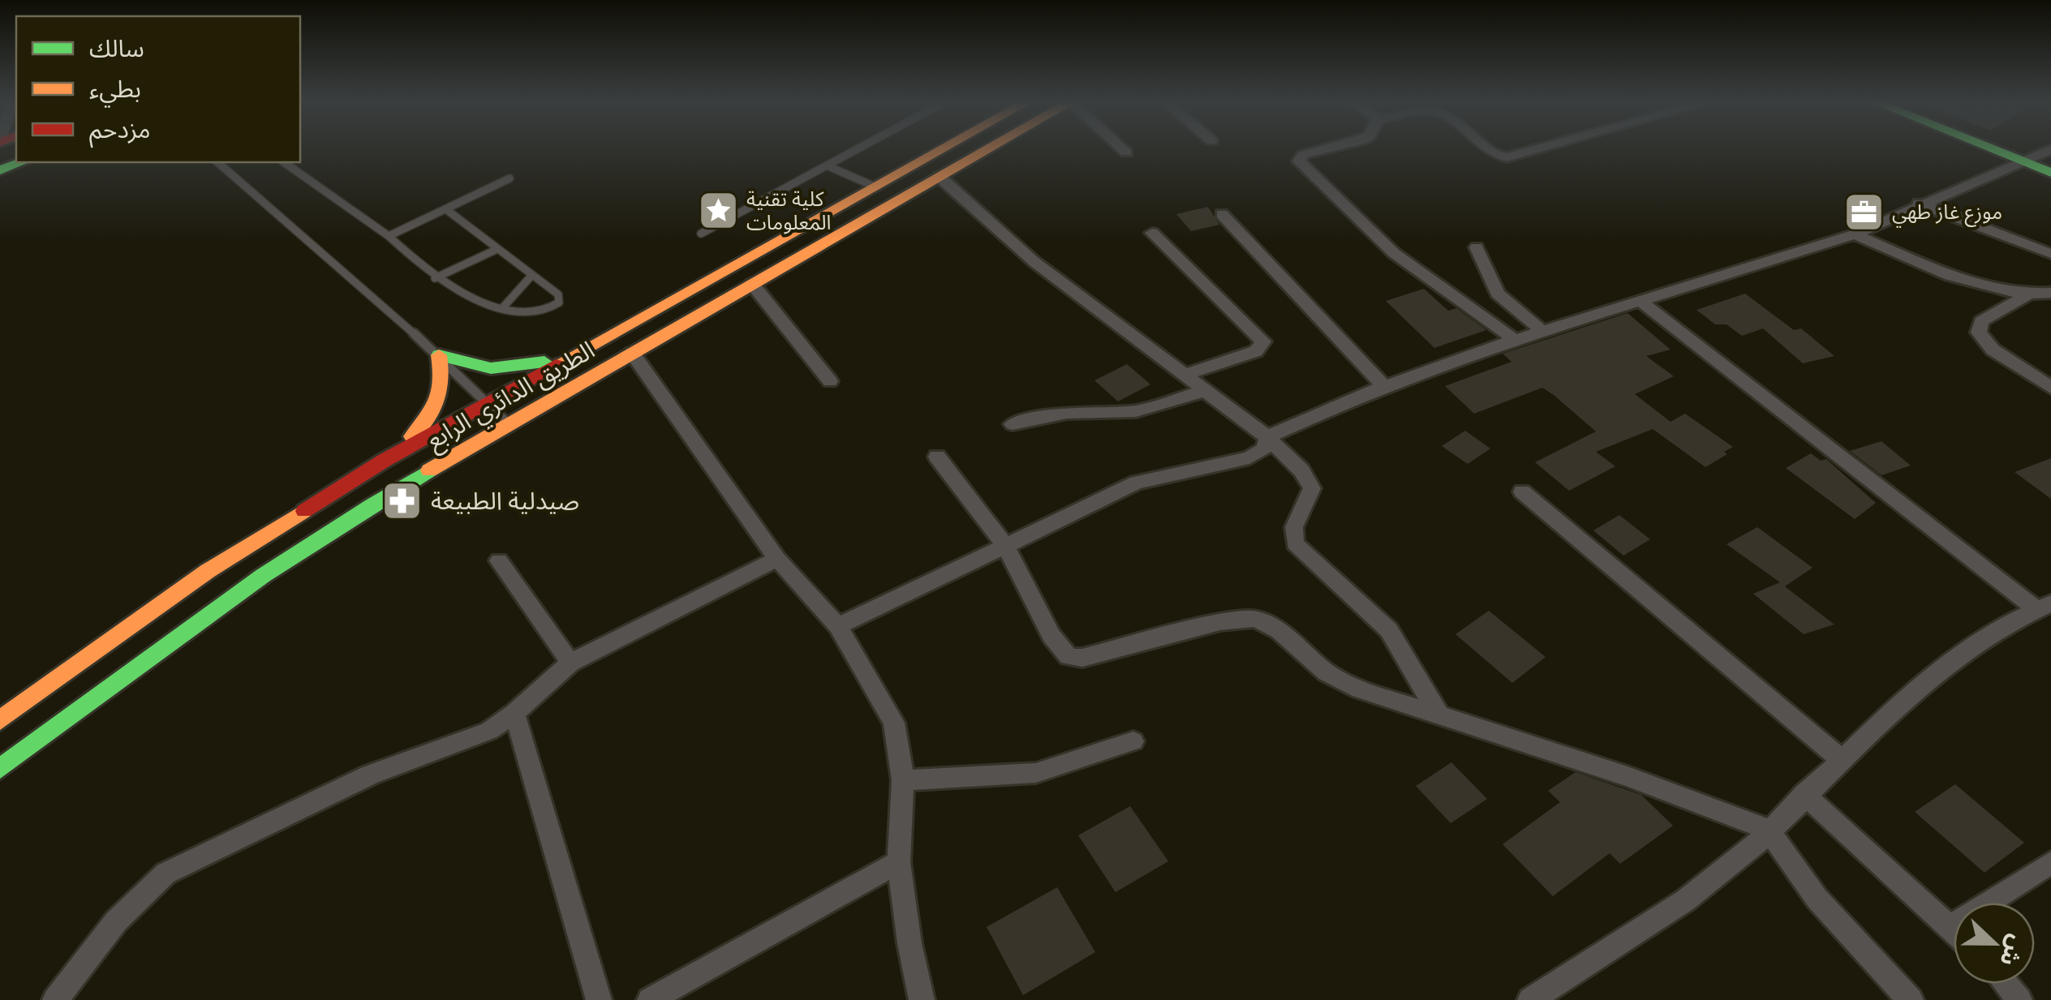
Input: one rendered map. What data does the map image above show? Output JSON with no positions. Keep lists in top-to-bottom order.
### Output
{
  "streets": {
    "main road": ["الطريق الدائري الرابع"]
  },
  "places": {
    "place": ["كلية تقنية المعلومات"],
    "office": ["موزع غاز طهي"],
    "pharmacy": ["صيدلية الطبيعة"]
  },
  "legend": ["سالك", "بطيء", "مزدحم"],
  "north": "right"
}
